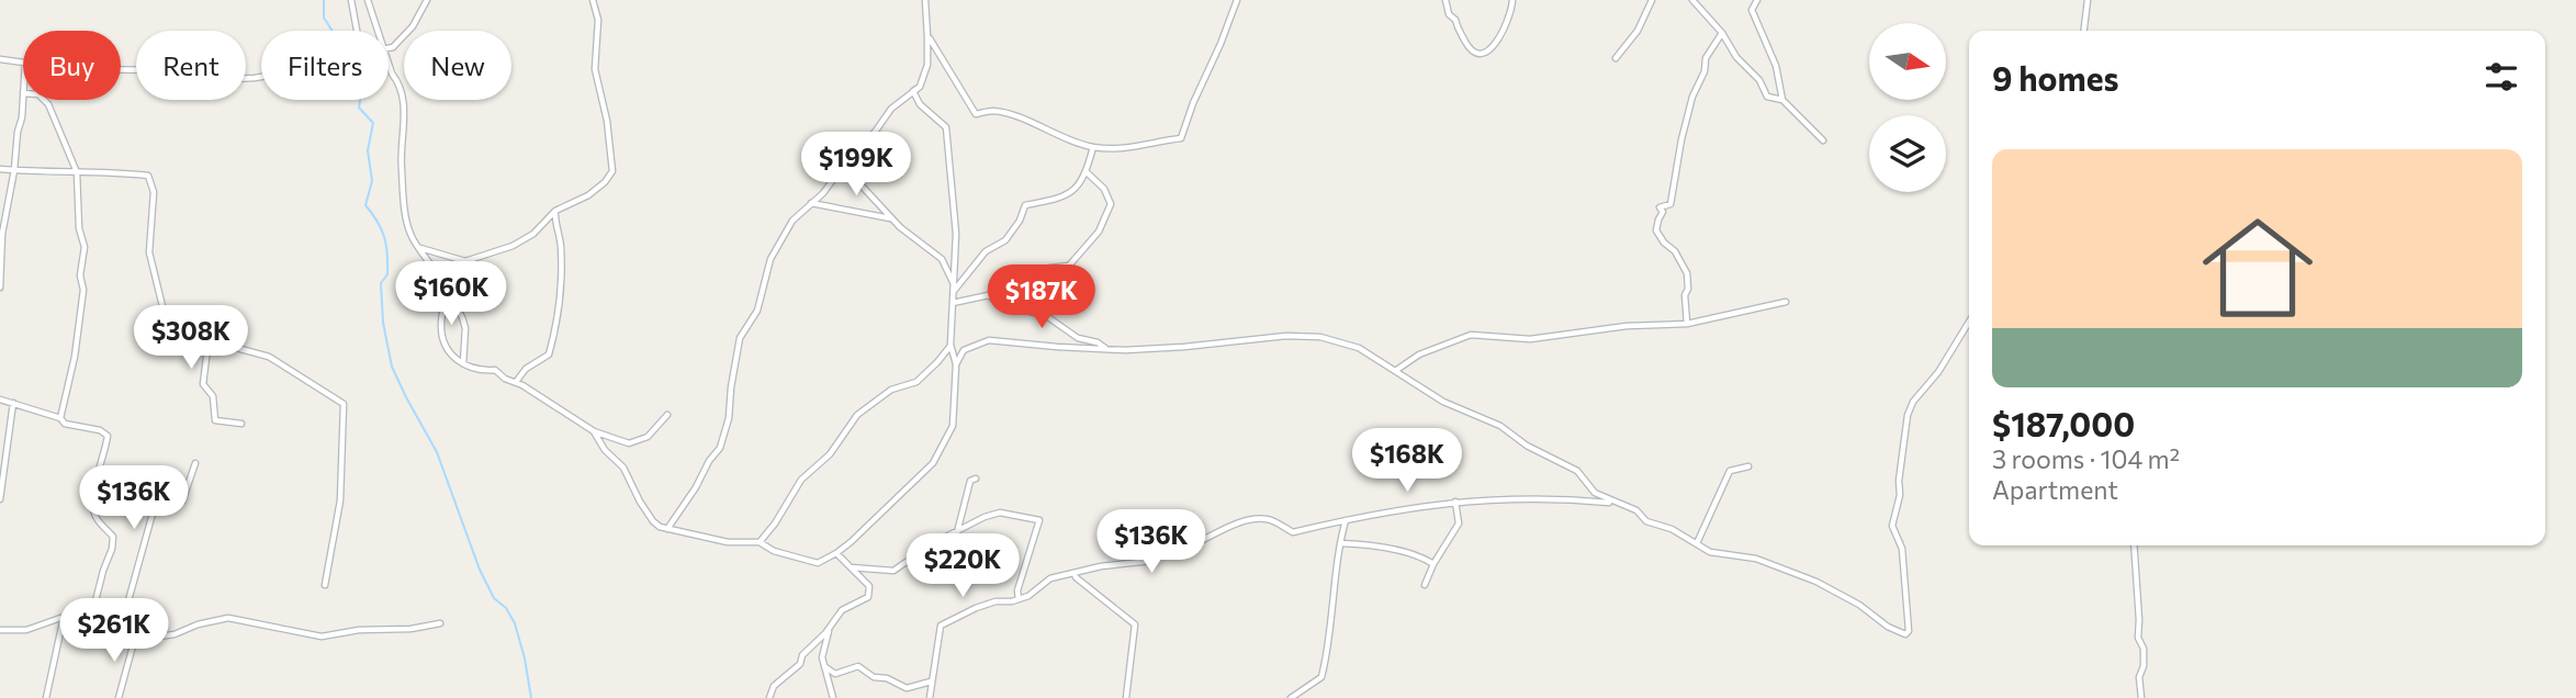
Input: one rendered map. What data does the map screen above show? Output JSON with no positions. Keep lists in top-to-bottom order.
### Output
{
  "north": "right",
  "page": {
    "chip": [
      "Buy",
      "Rent",
      "Filters",
      "New"
    ],
    "heading": "9 homes",
    "list": [
      {
        "name": "$187,000",
        "note": "3 rooms · 104 m² · Apartment"
      }
    ],
    "price": [
      "$199K",
      "$160K",
      "$187K",
      "$308K",
      "$168K",
      "$136K",
      "$136K",
      "$220K",
      "$261K"
    ]
  }
}
